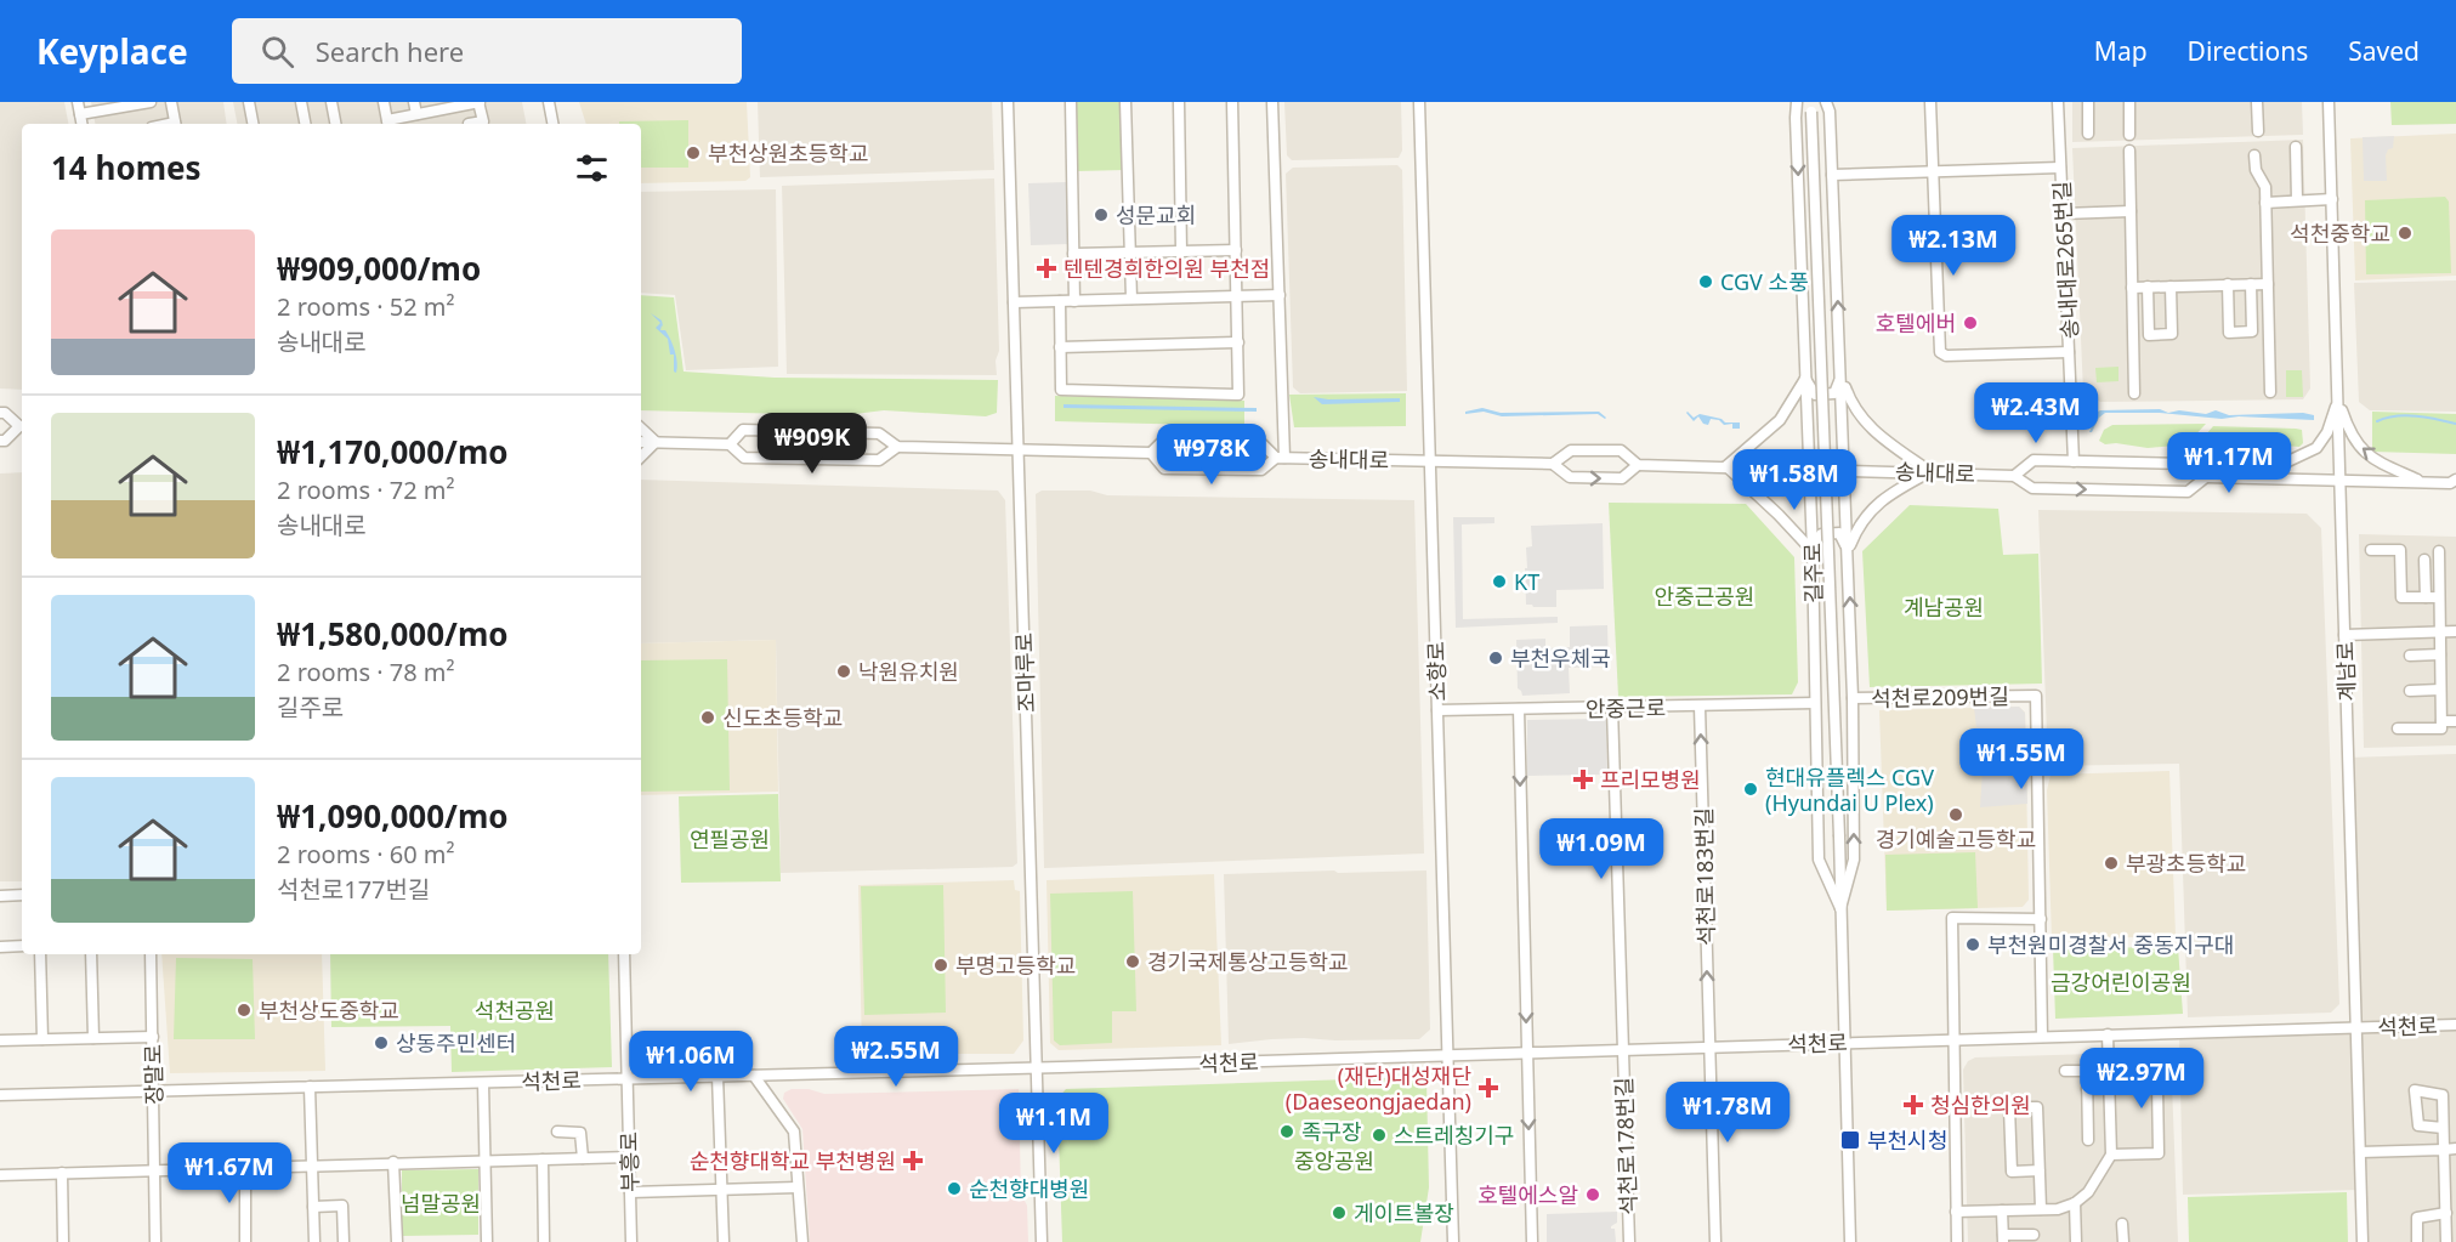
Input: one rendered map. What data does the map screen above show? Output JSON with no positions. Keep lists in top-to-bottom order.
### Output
{
  "streets": {
    "street": [
      "송내대로265번길",
      "송내대로",
      "길주로",
      "소향로",
      "계남로",
      "조마루로",
      "석천로209번길",
      "안중근로",
      "석천로183번길",
      "석천로",
      "장말로",
      "석천로178번길",
      "부흥로"
    ]
  },
  "crossings": [
    ["송내대로265번길", "송내대로"],
    ["송내대로", "길주로"],
    ["송내대로", "소향로"],
    ["송내대로", "계남로"],
    ["송내대로", "조마루로"],
    ["길주로", "석천로209번길"],
    ["길주로", "안중근로"],
    ["길주로", "석천로"],
    ["소향로", "안중근로"],
    ["소향로", "석천로"],
    ["계남로", "석천로"],
    ["조마루로", "석천로"],
    ["석천로209번길", "석천로"],
    ["안중근로", "석천로183번길"],
    ["안중근로", "석천로178번길"],
    ["석천로183번길", "석천로"],
    ["석천로", "장말로"],
    ["석천로", "석천로178번길"],
    ["석천로", "부흥로"]
  ],
  "one_way": ["석천로183번길"],
  "parks": [
    "안중근공원",
    "계남공원",
    "연필공원",
    "금강어린이공원",
    "석천공원",
    "중앙공원",
    "넘말공원"
  ],
  "places": {
    "other": [
      "부천상원초등학교",
      "성문교회",
      "석천중학교",
      "CGV 소풍",
      "호텔에버",
      "KT",
      "부천우체국",
      "낙원유치원",
      "신도초등학교",
      "현대유플렉스 CGV (Hyundai U Plex)",
      "경기예술고등학교",
      "부광초등학교",
      "부천원미경찰서 중동지구대",
      "경기국제통상고등학교",
      "부명고등학교",
      "부천상도중학교",
      "상동주민센터",
      "족구장",
      "스트레칭기구",
      "순천향대병원",
      "호텔에스알",
      "게이트볼장"
    ],
    "health": [
      "텐텐경희한의원 부천점",
      "프리모병원",
      "(재단)대성재단 (Daeseongjaedan)",
      "청심한의원",
      "순천향대학교 부천병원"
    ],
    "transit": ["부천시청"]
  },
  "page": {
    "header": "Keyplace",
    "search": "Search here",
    "nav": ["Map", "Directions", "Saved"],
    "heading": "14 homes",
    "list": [
      {
        "name": "₩909,000/mo",
        "note": "2 rooms · 52 m² · 송내대로"
      },
      {
        "name": "₩1,170,000/mo",
        "note": "2 rooms · 72 m² · 송내대로"
      },
      {
        "name": "₩1,580,000/mo",
        "note": "2 rooms · 78 m² · 길주로"
      },
      {
        "name": "₩1,090,000/mo",
        "note": "2 rooms · 60 m² · 석천로177번길"
      }
    ],
    "price": [
      "₩2.13M",
      "₩2.43M",
      "₩909K",
      "₩978K",
      "₩1.17M",
      "₩1.58M",
      "₩1.55M",
      "₩1.09M",
      "₩2.55M",
      "₩1.06M",
      "₩2.97M",
      "₩1.78M",
      "₩1.1M",
      "₩1.67M"
    ]
  }
}
